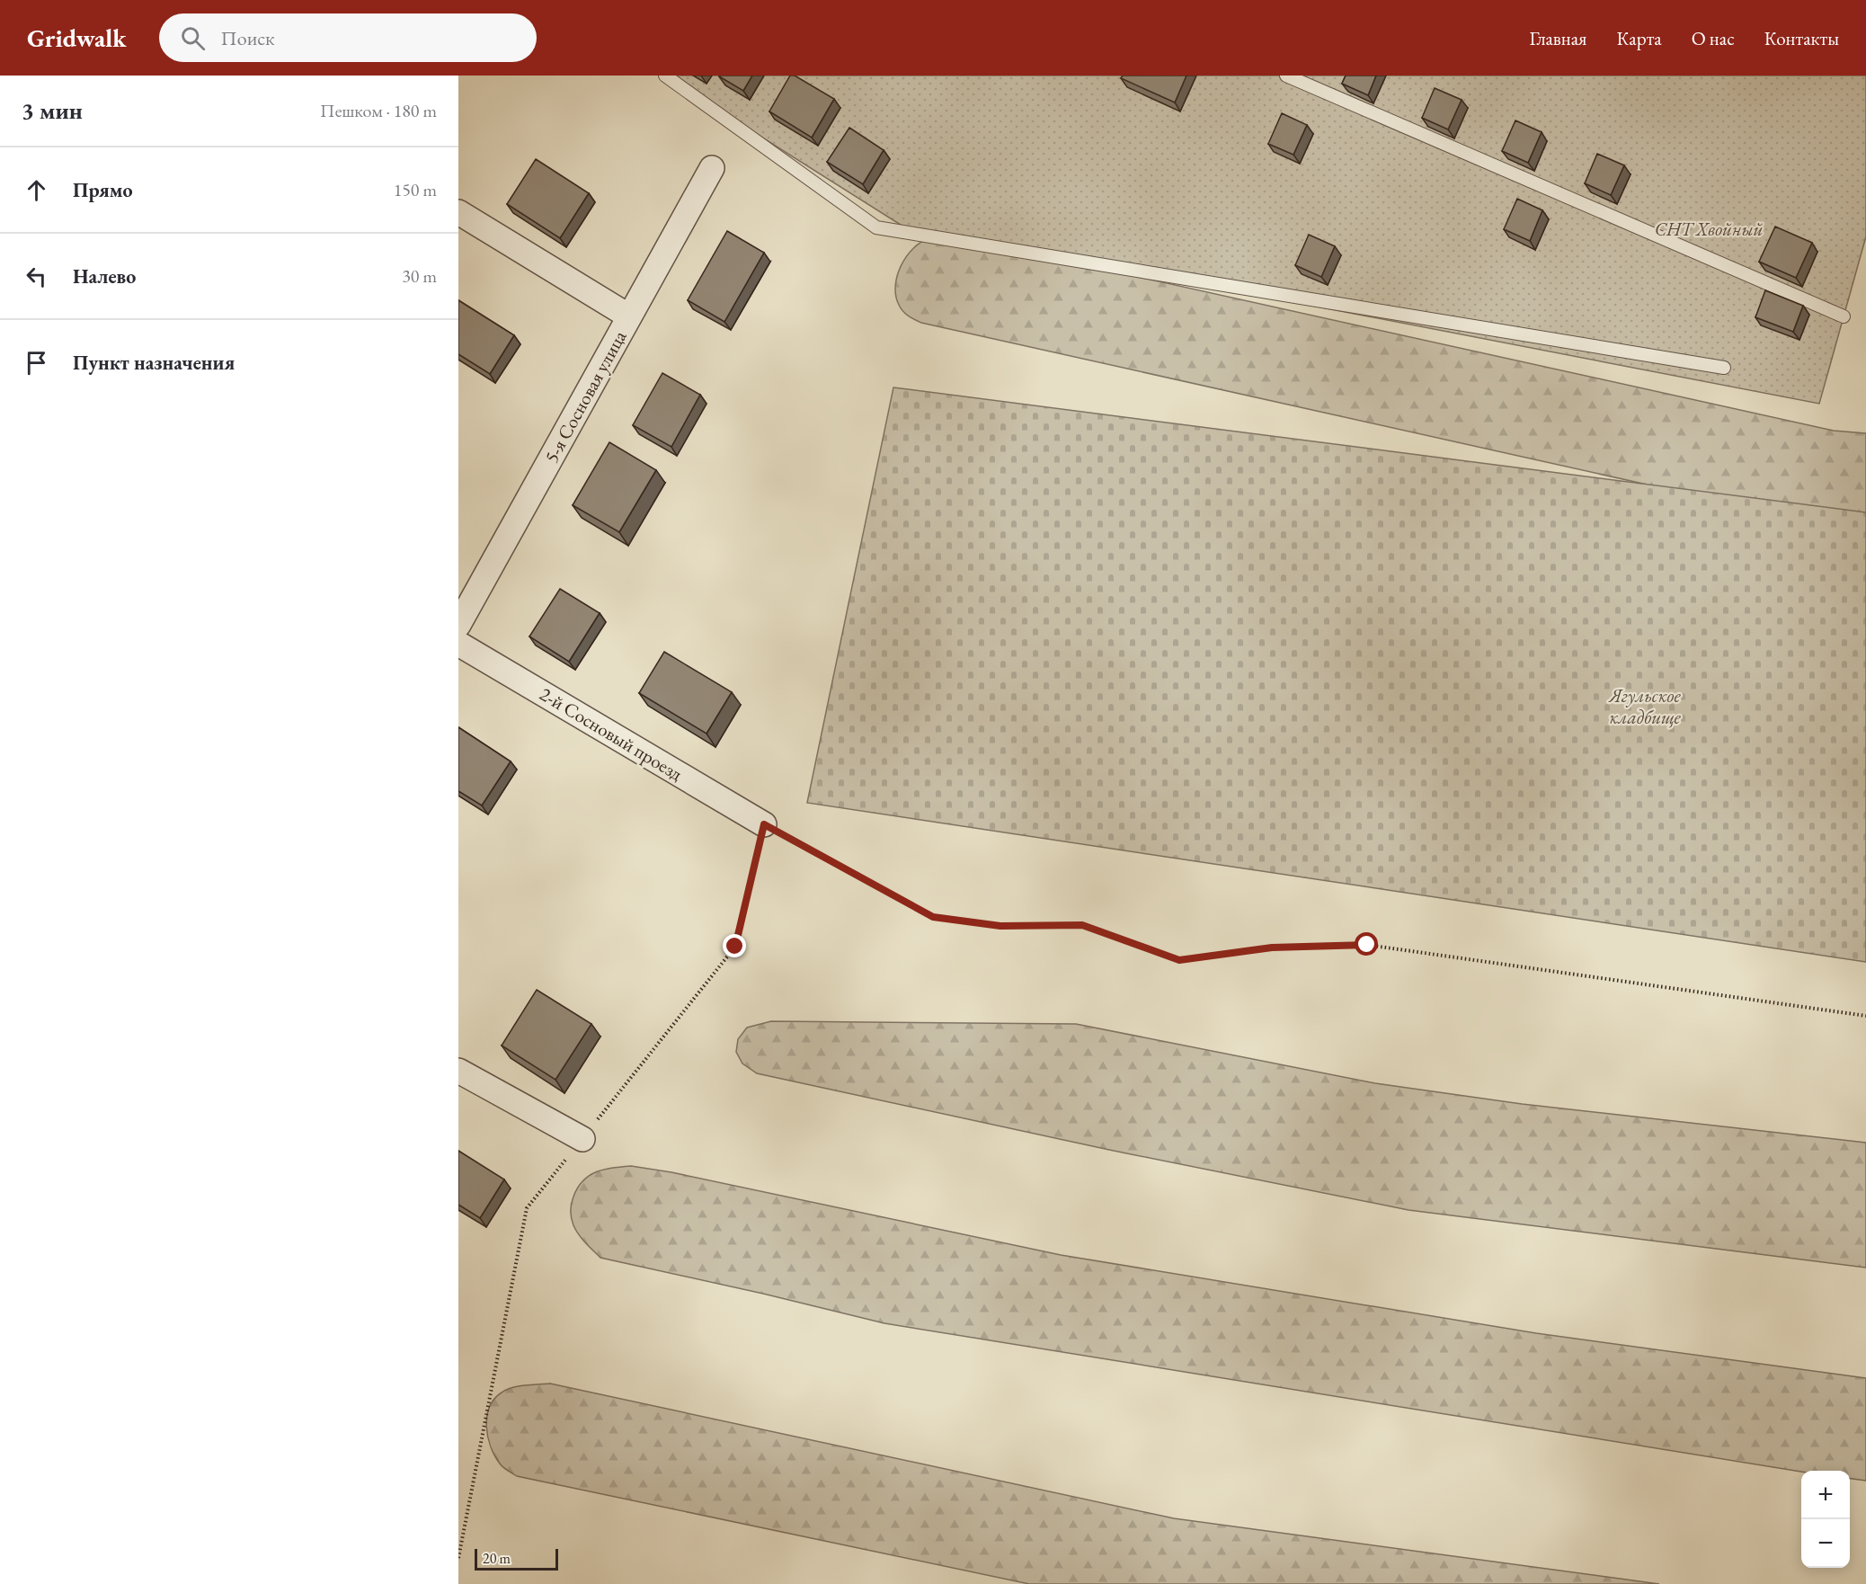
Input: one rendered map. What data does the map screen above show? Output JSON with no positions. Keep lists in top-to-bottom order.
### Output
{
  "streets": {
    "street": ["5-я Сосновая улица", "2-й Сосновый проезд"]
  },
  "parks": ["СНТ Хвойный", "Ягульское кладбище"],
  "scale_bar": "20 m",
  "page": {
    "header": "Gridwalk",
    "search": "Поиск",
    "nav": [
      "Главная",
      "Карта",
      "О нас",
      "Контакты"
    ],
    "heading": ["3 мин", "Пешком · 180 m"],
    "list": [
      ["Прямо", "150 m"],
      ["Налево", "30 m"],
      "Пункт назначения"
    ],
    "map_buttons": ["+", "−"],
    "scale": "20 m"
  }
}
